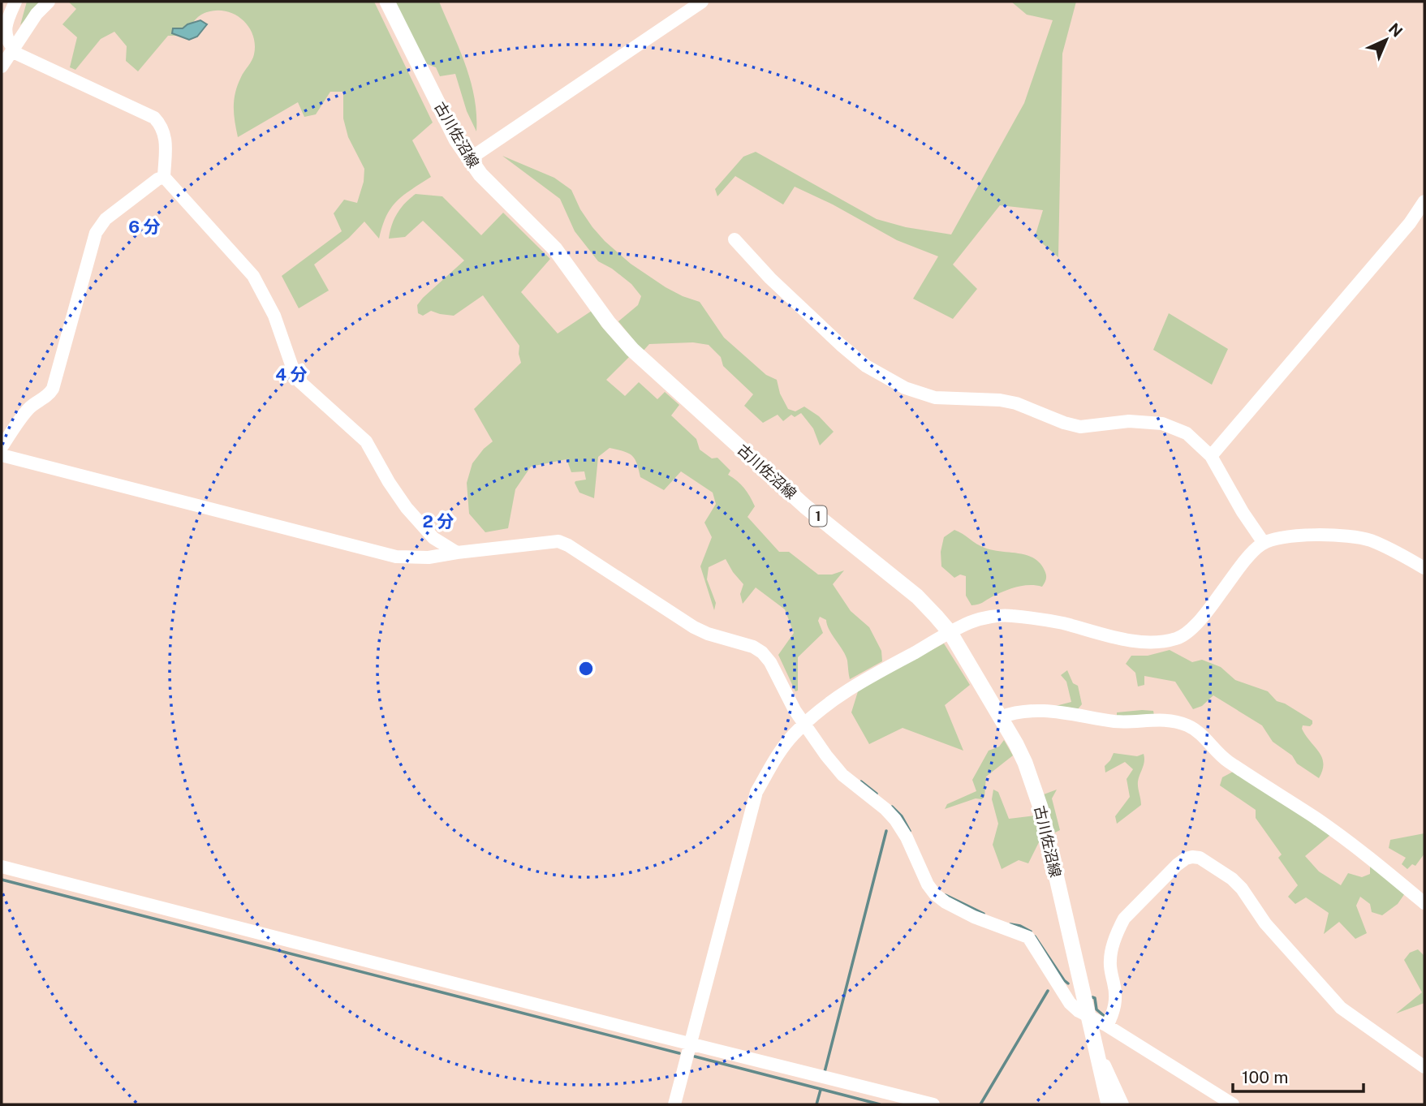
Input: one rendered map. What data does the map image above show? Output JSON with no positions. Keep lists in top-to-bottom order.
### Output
{
  "streets": {
    "main road": ["古川佐沼線", "1"]
  },
  "scale_bar": "100 m",
  "north": "top right",
  "rings": ["6 分", "4 分", "2 分"]
}
